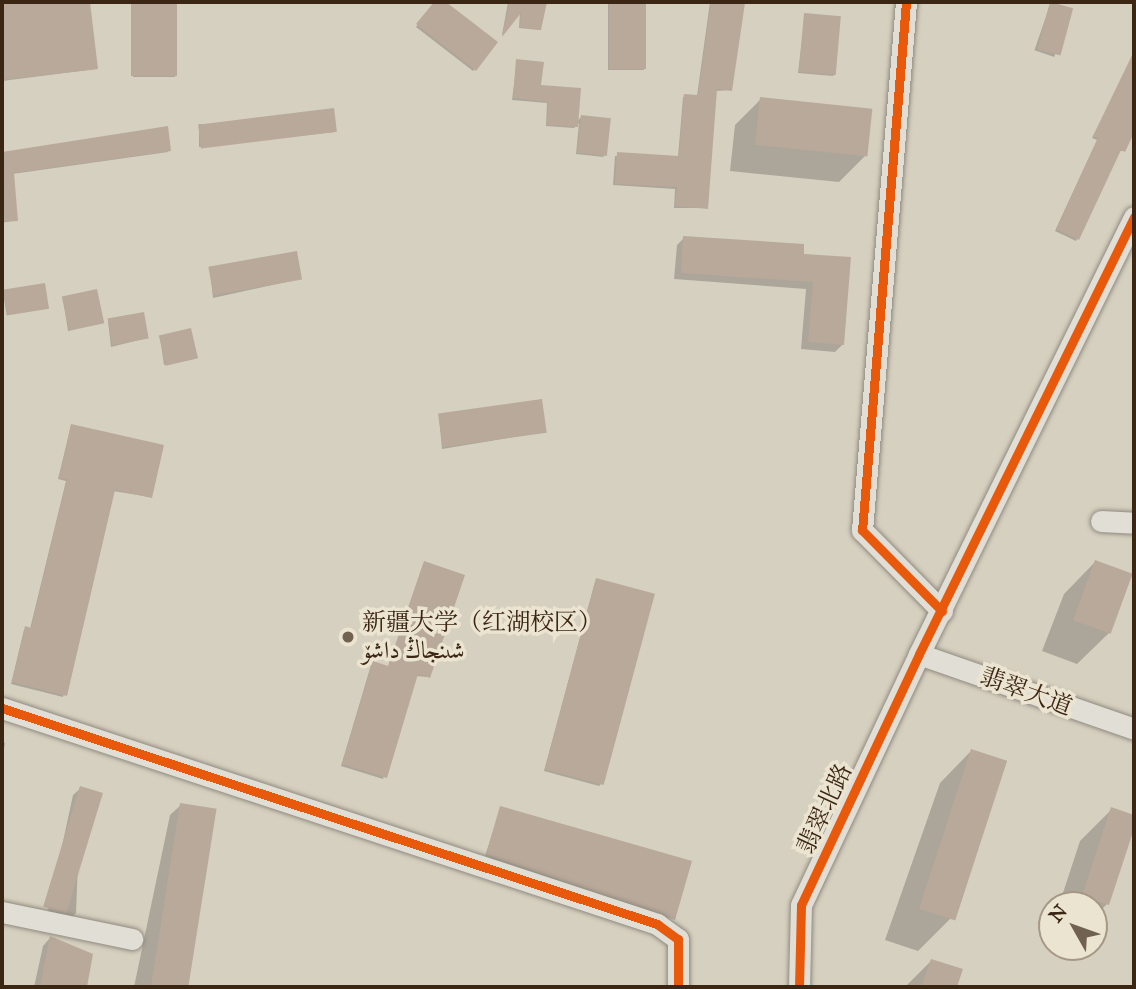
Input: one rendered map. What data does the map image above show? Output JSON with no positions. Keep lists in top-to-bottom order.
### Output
{
  "streets": {
    "street": ["翡翠大道", "翡翠北路"]
  },
  "crossings": [
    ["翡翠大道", "翡翠北路"]
  ],
  "places": ["新疆大学（红湖校区） شىنجاڭ داشۆ"],
  "north": "top left"
}
